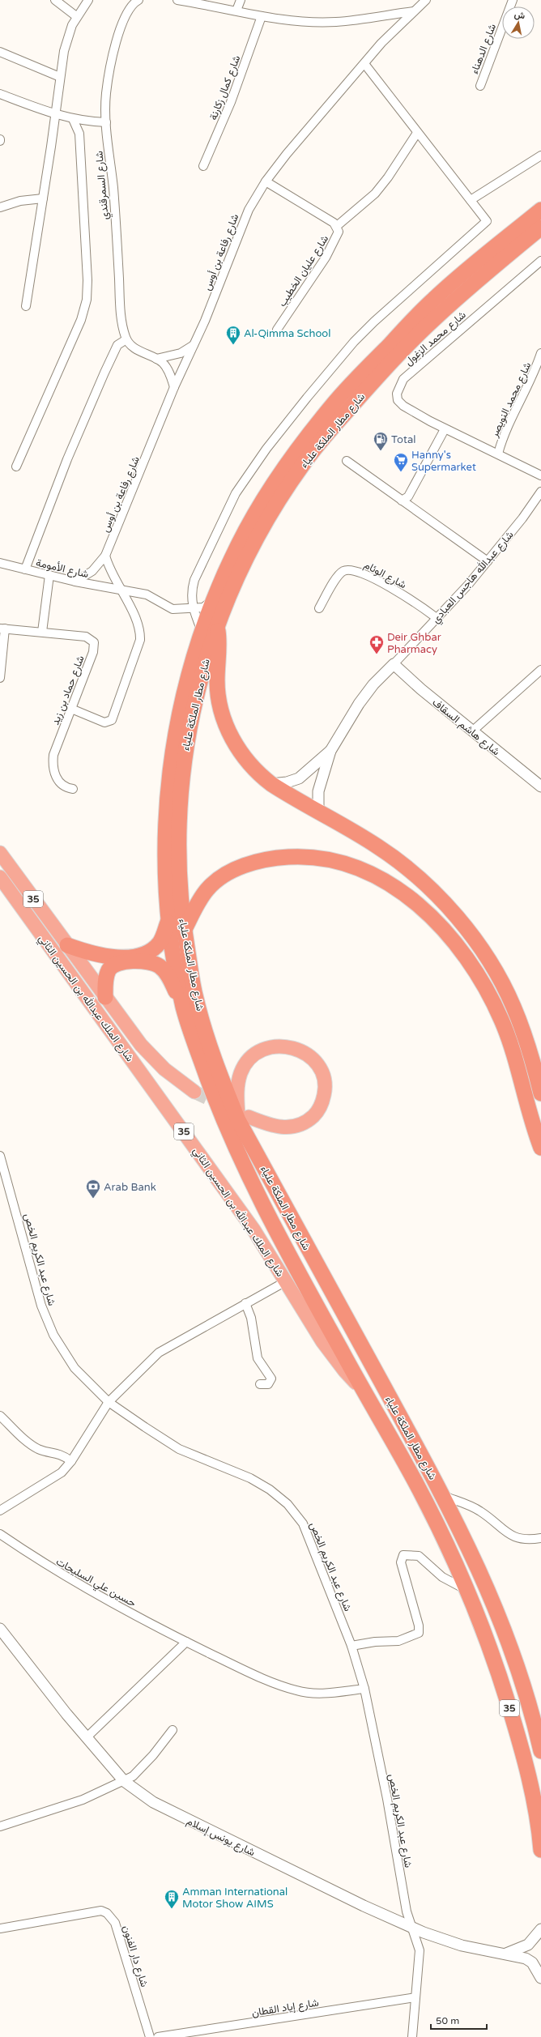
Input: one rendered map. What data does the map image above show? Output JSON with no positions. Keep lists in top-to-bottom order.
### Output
{
  "streets": {
    "highway": ["شارع مطار الملكة علياء", "35", "شارع الملك عبدالله بن الحسين الثاني"],
    "street": [
      "شارع الدهناء",
      "شارع كمال زكارنة",
      "شارع السمرقندي",
      "شارع رفاعة بن أوس",
      "شارع عليان الخطيب",
      "شارع محمد الزغول",
      "شارع محمد النويصر",
      "شارع الأمومة",
      "شارع الوئام",
      "شارع عبدالله هاجس العبادي",
      "شارع حماد بن زيد",
      "شارع هاشم السقاف",
      "شارع عبد الكريم الخص",
      "حسين علي السليحات",
      "شارع يونس إسلام",
      "شارع دار الفنون",
      "شارع إياد القطان"
    ]
  },
  "crossings": [
    ["شارع رفاعة بن أوس", "شارع عليان الخطيب"],
    ["شارع رفاعة بن أوس", "شارع الأمومة"],
    ["شارع محمد الزغول", "شارع محمد النويصر"],
    ["شارع مطار الملكة علياء", "35"],
    ["شارع مطار الملكة علياء", "شارع الملك عبدالله بن الحسين الثاني"],
    ["شارع الوئام", "شارع عبدالله هاجس العبادي"],
    ["شارع عبدالله هاجس العبادي", "شارع هاشم السقاف"],
    ["شارع عبد الكريم الخص", "حسين علي السليحات"],
    ["شارع عبد الكريم الخص", "شارع يونس إسلام"],
    ["شارع عبد الكريم الخص", "شارع إياد القطان"]
  ],
  "places": {
    "building": ["Al-Qimma School", "Amman International Motor Show AIMS"],
    "fuel station": ["Total"],
    "supermarket": ["Hanny's Supermarket"],
    "pharmacy": ["Deir Ghbar Pharmacy"],
    "bank": ["Arab Bank"]
  },
  "scale_bar": "50 m",
  "north": "top"
}
